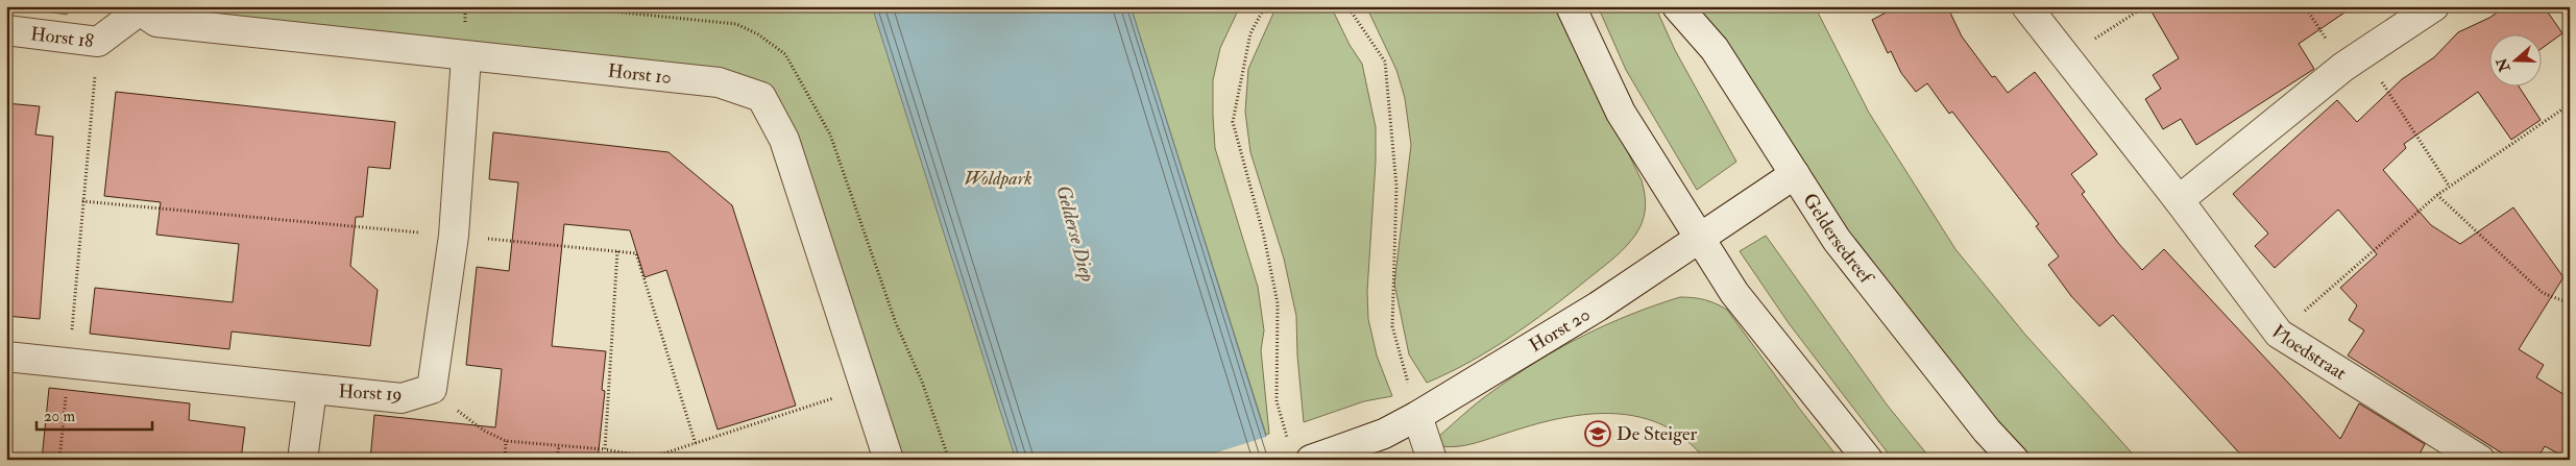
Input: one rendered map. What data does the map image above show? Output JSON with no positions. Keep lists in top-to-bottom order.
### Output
{
  "streets": {
    "street": [
      "Horst 18",
      "Horst 10",
      "Geldersedreef",
      "Horst 20",
      "Vloedstraat",
      "Horst 19"
    ]
  },
  "crossings": [
    ["Horst 18", "Horst 10"],
    ["Geldersedreef", "Horst 20"]
  ],
  "water": ["Gelderse Diep"],
  "parks": ["Woldpark"],
  "places": {
    "school or university": ["De Steiger"]
  },
  "scale_bar": "20 m",
  "north": "left"
}
